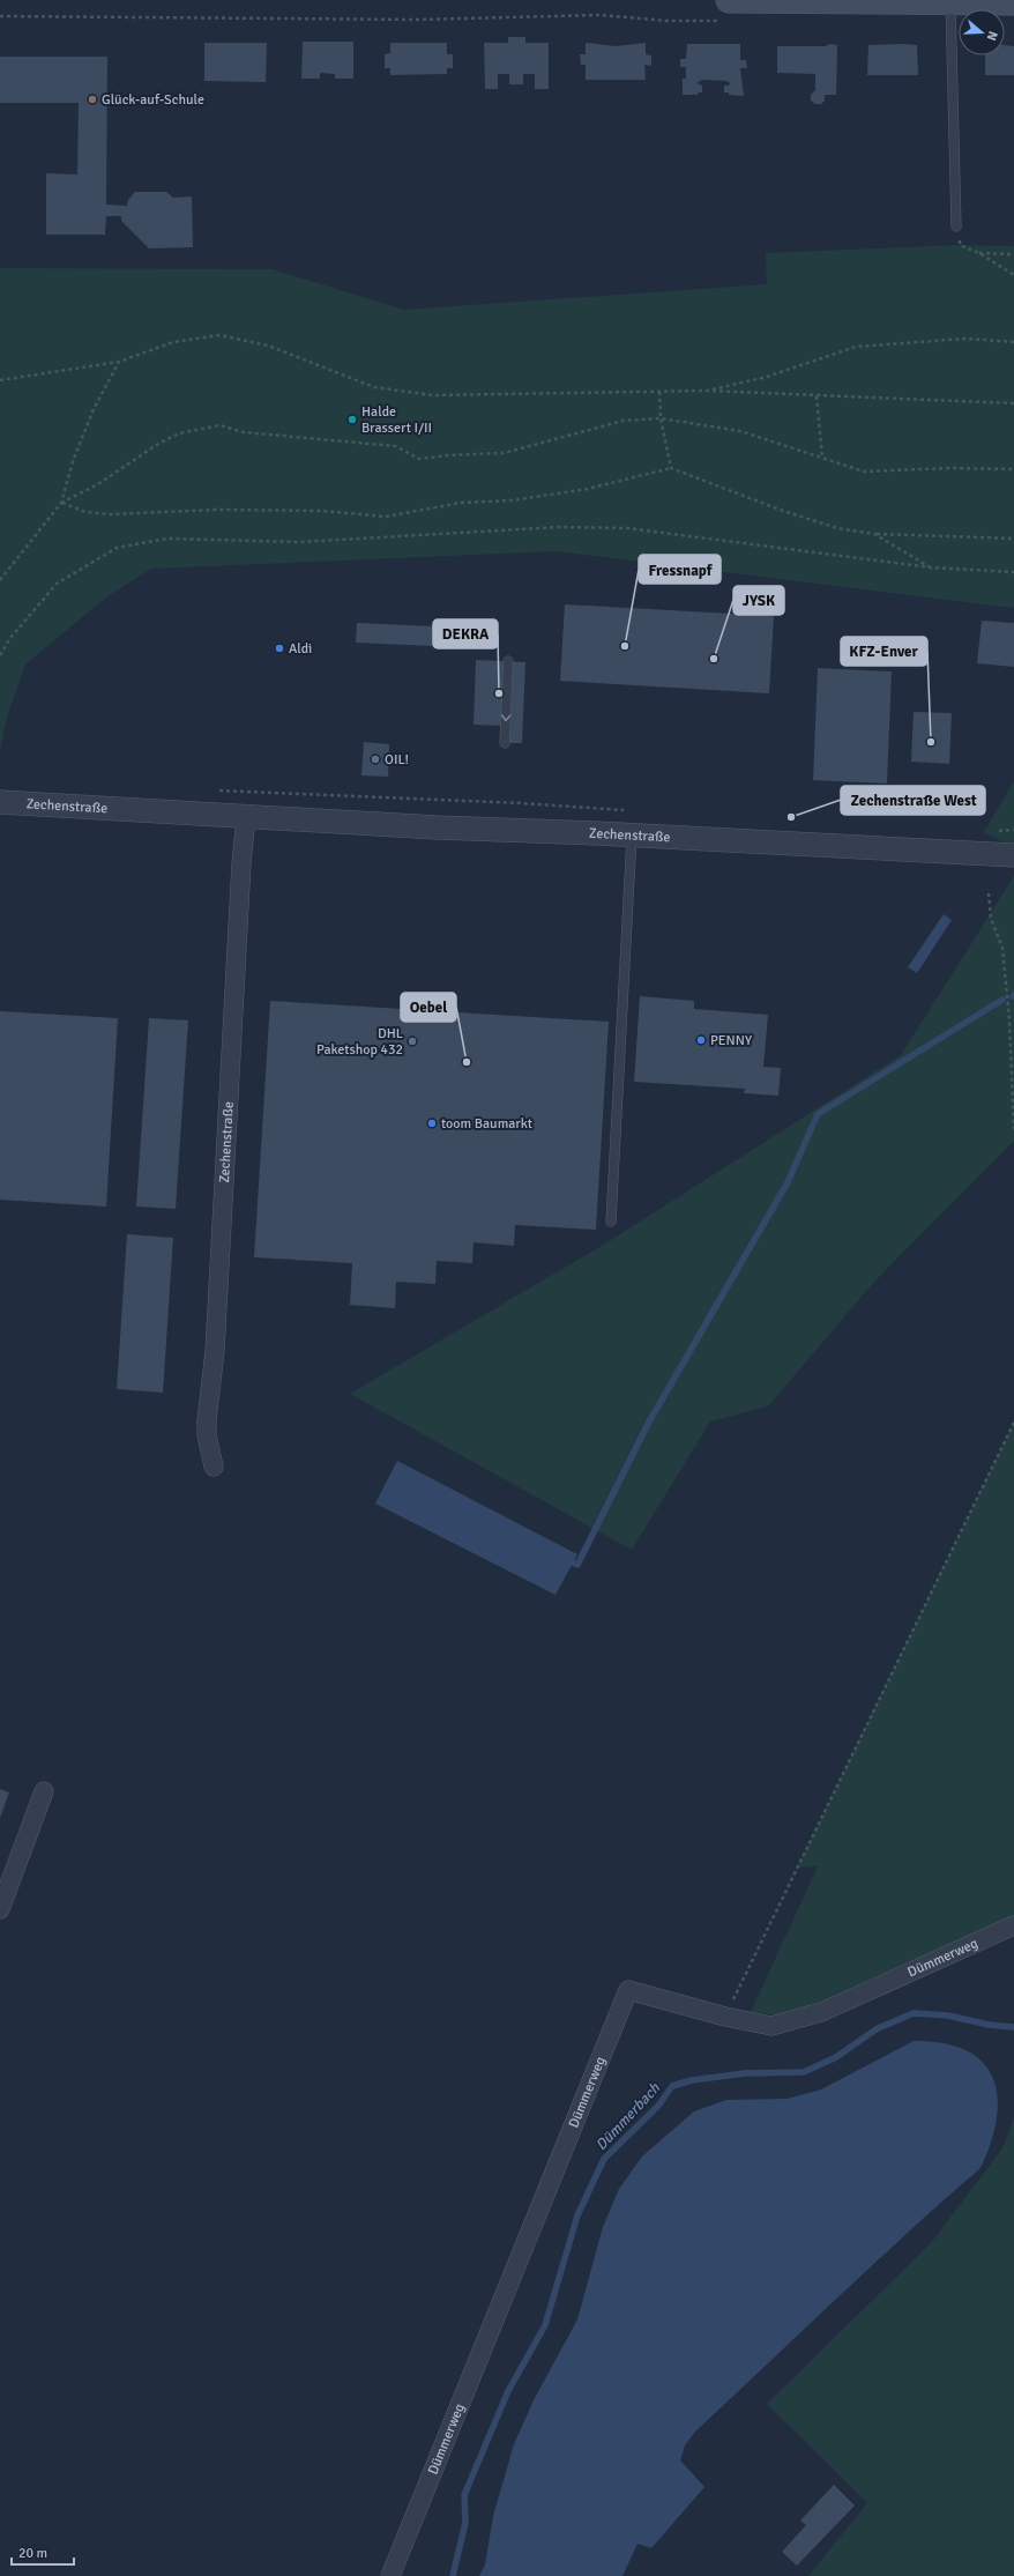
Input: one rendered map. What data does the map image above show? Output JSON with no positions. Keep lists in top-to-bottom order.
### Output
{
  "streets": {
    "street": ["Zechenstraße", "Dümmerweg"]
  },
  "water": ["Dümmerbach"],
  "places": [
    "Glück-auf-Schule",
    "Halde Brassert I/II",
    "Fressnapf",
    "Aldi",
    "JYSK",
    "DEKRA",
    "KFZ-Enver",
    "OIL!",
    "Zechenstraße West",
    "PENNY",
    "DHL Paketshop 432",
    "Oebel",
    "toom Baumarkt"
  ],
  "scale_bar": "20 m",
  "north": "right"
}
